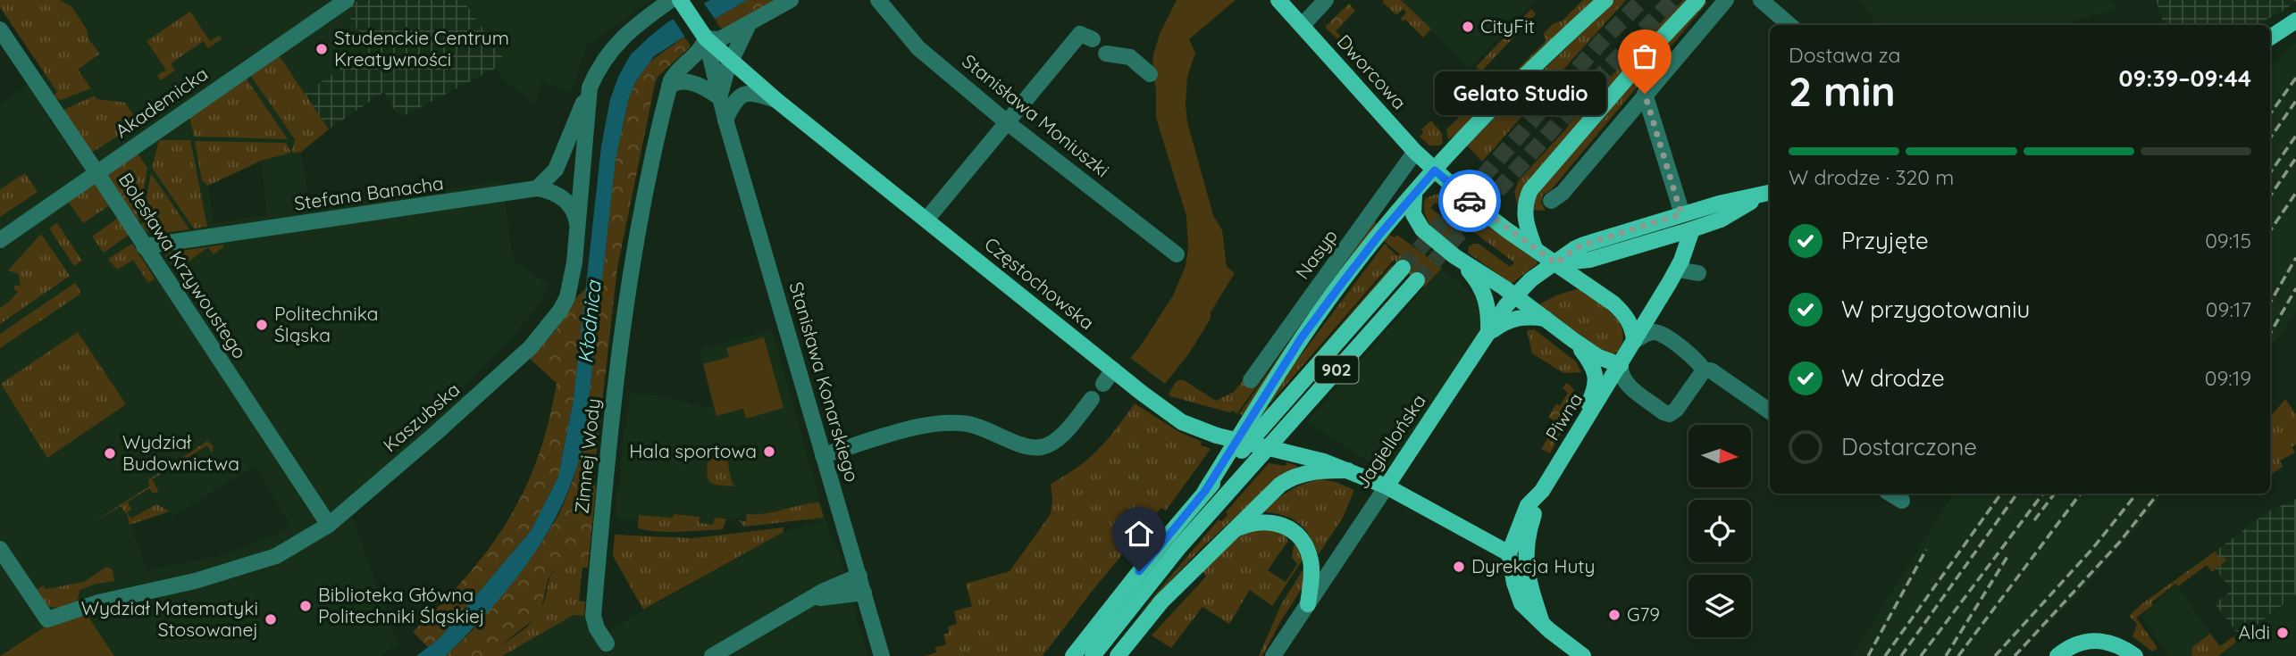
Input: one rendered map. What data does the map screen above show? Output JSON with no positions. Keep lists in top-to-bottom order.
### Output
{
  "streets": {
    "main road": [
      "Dworcowa",
      "Częstochowska",
      "902",
      "Piwna",
      "Jagiellońska"
    ],
    "street": [
      "Akademicka",
      "Stanisława Moniuszki",
      "Stefana Banacha",
      "Nasyp",
      "Bolesława Krzywoustego",
      "Stanisława Konarskiego",
      "Kaszubska",
      "Zimnej Wody"
    ]
  },
  "crossings": [
    ["Dworcowa", "Nasyp"],
    ["Dworcowa", "Piwna"],
    ["Dworcowa", "Jagiellońska"],
    ["Akademicka", "Bolesława Krzywoustego"],
    ["Stefana Banacha", "Bolesława Krzywoustego"],
    ["Bolesława Krzywoustego", "Kaszubska"],
    ["Częstochowska", "Stanisława Konarskiego"],
    ["Częstochowska", "Piwna"],
    ["Częstochowska", "Kaszubska"],
    ["Częstochowska", "Jagiellońska"],
    ["Częstochowska", "Zimnej Wody"],
    ["Stanisława Konarskiego", "Zimnej Wody"]
  ],
  "water": ["Kłodnica"],
  "places": [
    "CityFit",
    "Studenckie Centrum Kreatywności",
    "Gelato Studio",
    "Politechnika Śląska",
    "Hala sportowa",
    "Wydział Budownictwa",
    "Dyrekcja Huty",
    "Biblioteka Główna Politechniki Śląskiej",
    "G79",
    "Wydział Matematyki Stosowanej",
    "Aldi"
  ],
  "north": "right",
  "page": {
    "heading": ["2 min", "Dostawa za", "09:39–09:44"],
    "bubble": "Gelato Studio",
    "bar": "W drodze · 320 m",
    "list": [
      ["Przyjęte", "09:15"],
      ["W przygotowaniu", "09:17"],
      ["W drodze", "09:19"],
      "Dostarczone"
    ]
  }
}
